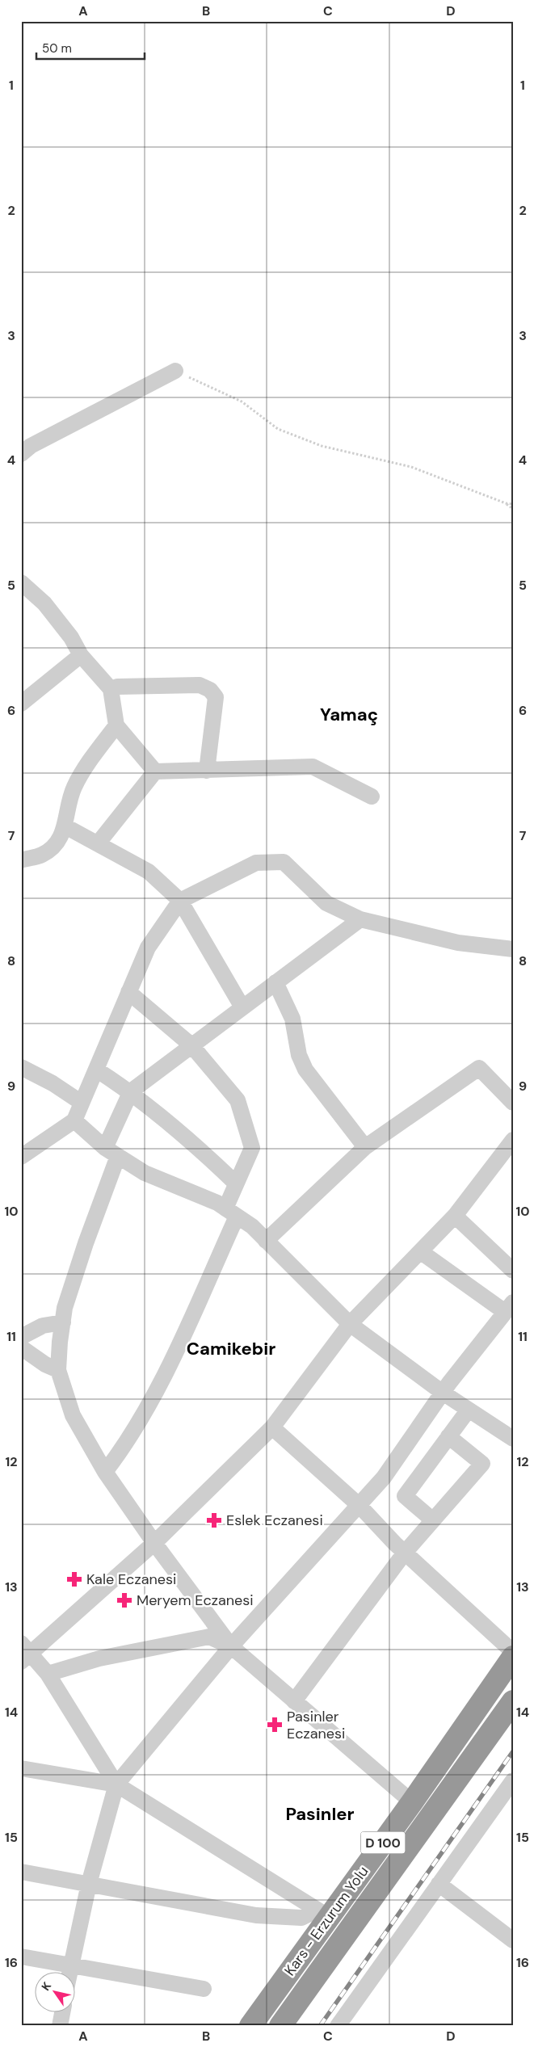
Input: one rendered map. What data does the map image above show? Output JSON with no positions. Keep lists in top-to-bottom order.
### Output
{
  "streets": {
    "highway": ["D 100", "Kars - Erzurum Yolu"]
  },
  "districts": ["Yamaç", "Camikebir", "Pasinler"],
  "places": {
    "pharmacy": [
      "Eslek Eczanesi",
      "Kale Eczanesi",
      "Meryem Eczanesi",
      "Pasinler Eczanesi"
    ]
  },
  "scale_bar": "50 m",
  "north": "top left",
  "grid": {
    "columns": [
      "A",
      "B",
      "C",
      "D"
    ],
    "rows": [
      "1",
      "2",
      "3",
      "4",
      "5",
      "6",
      "7",
      "8",
      "9",
      "10",
      "11",
      "12",
      "13",
      "14",
      "15",
      "16"
    ]
  }
}
